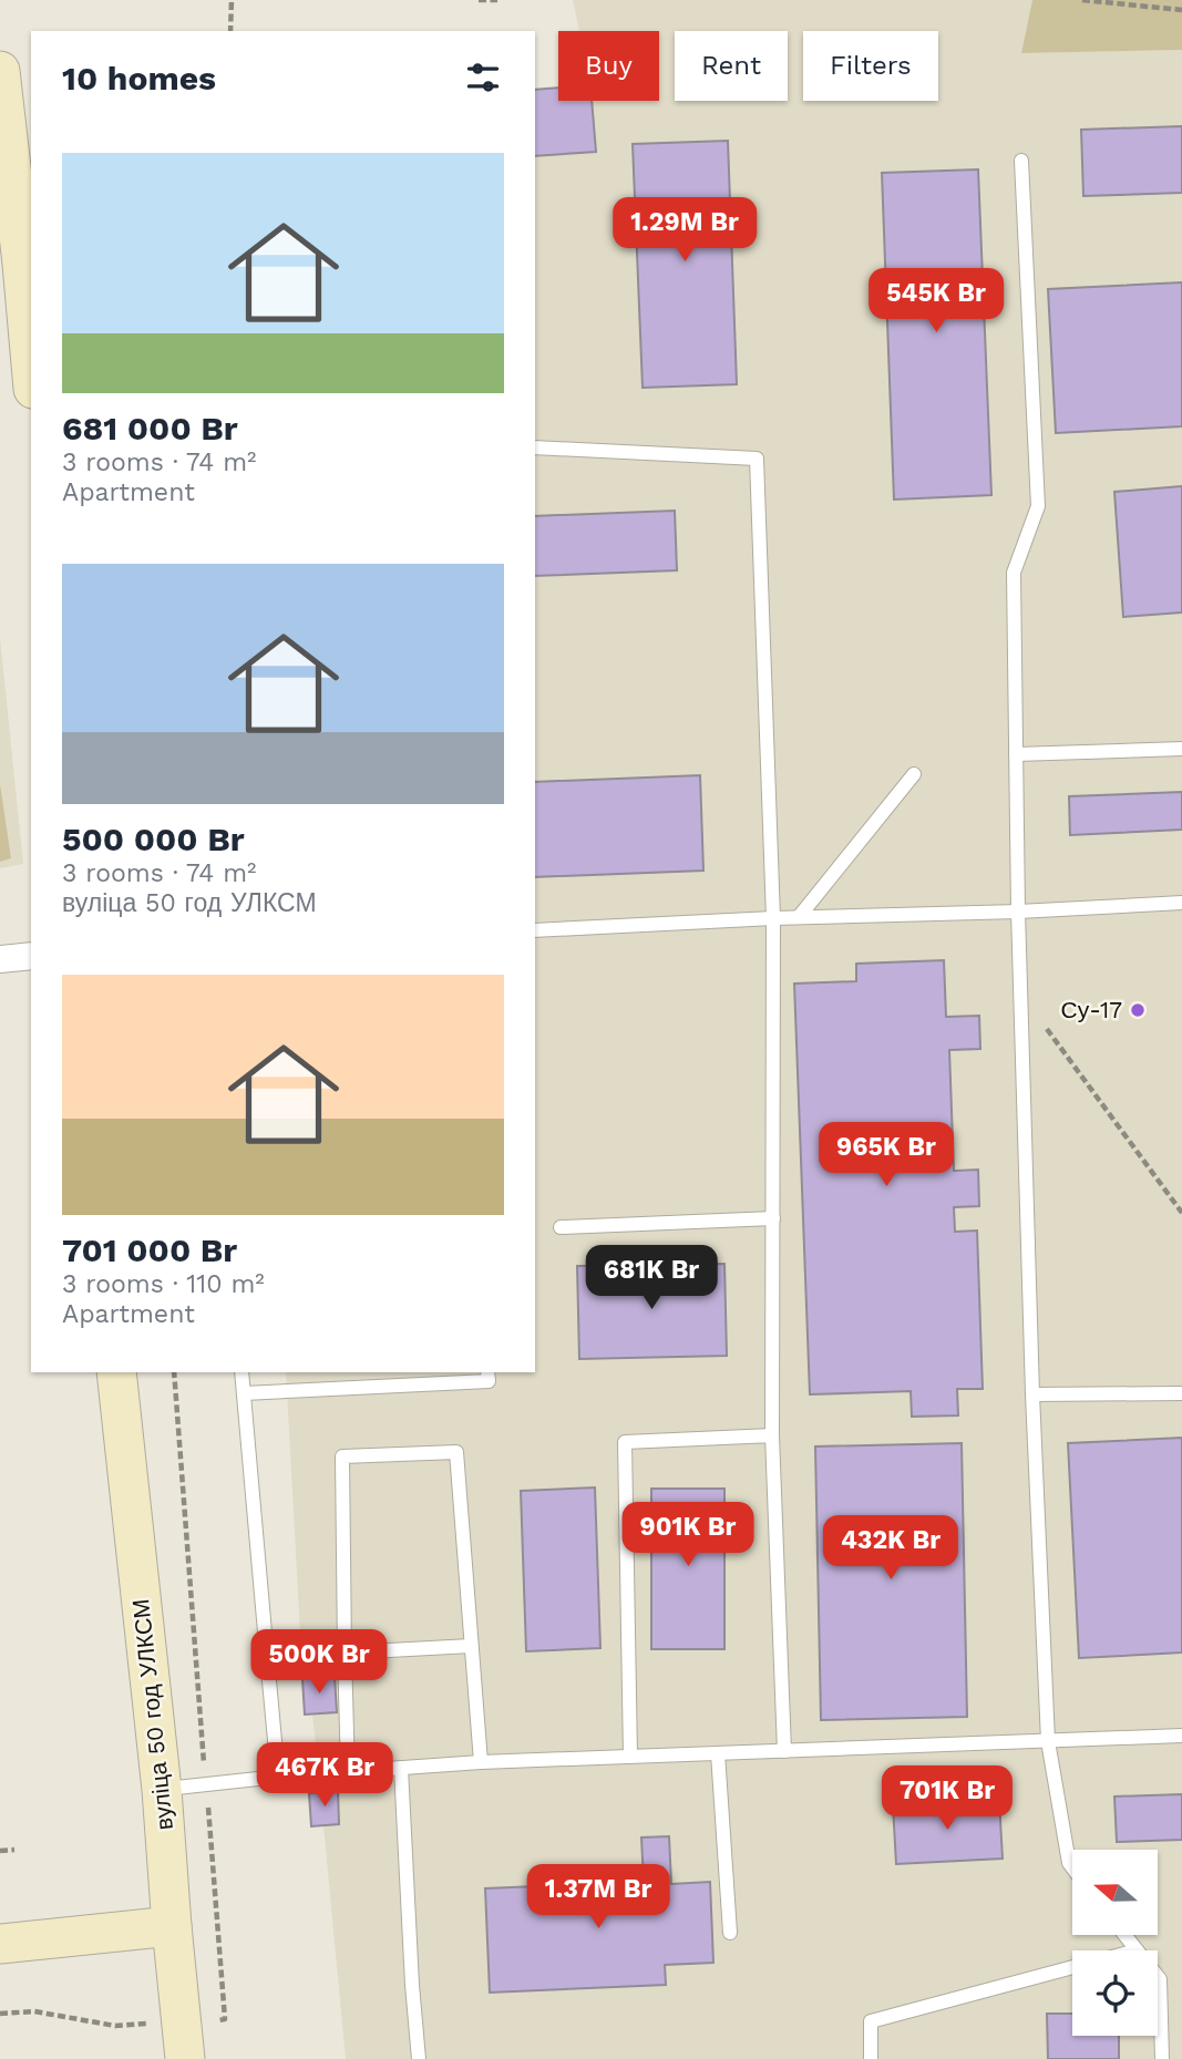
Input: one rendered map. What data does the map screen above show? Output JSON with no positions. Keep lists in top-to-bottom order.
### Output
{
  "streets": {
    "main road": ["вуліца 50 год УЛКСМ"]
  },
  "places": ["Су-17"],
  "north": "left",
  "page": {
    "chip": ["Buy", "Rent", "Filters"],
    "heading": "10 homes",
    "list": [
      {
        "name": "681 000 Br",
        "note": "3 rooms · 74 m² · Apartment"
      },
      {
        "name": "500 000 Br",
        "note": "3 rooms · 74 m² · вуліца 50 год УЛКСМ"
      },
      {
        "name": "701 000 Br",
        "note": "3 rooms · 110 m² · Apartment"
      }
    ],
    "price": [
      "1.29M Br",
      "545K Br",
      "965K Br",
      "681K Br",
      "901K Br",
      "432K Br",
      "500K Br",
      "467K Br",
      "701K Br",
      "1.37M Br"
    ]
  }
}
